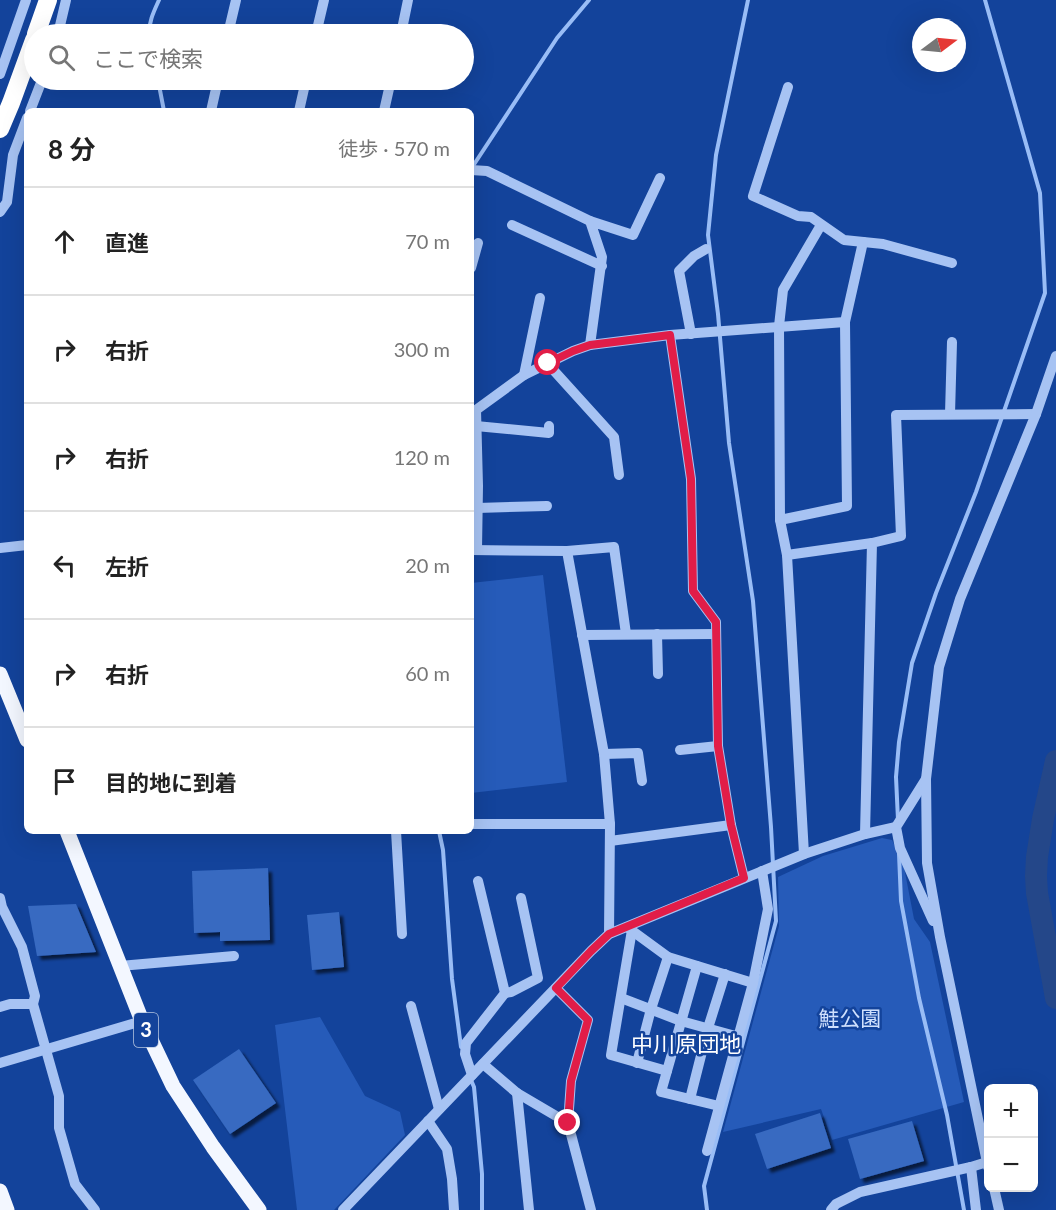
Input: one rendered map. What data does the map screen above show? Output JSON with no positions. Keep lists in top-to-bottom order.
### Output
{
  "streets": {
    "main road": ["3"]
  },
  "districts": ["中川原団地"],
  "parks": ["鮭公園"],
  "north": "right",
  "page": {
    "search": "ここで検索",
    "heading": ["8 分", "徒歩 · 570 m"],
    "list": [
      ["直進", "70 m"],
      ["右折", "300 m"],
      ["右折", "120 m"],
      ["左折", "20 m"],
      ["右折", "60 m"],
      "目的地に到着"
    ],
    "map_buttons": ["+", "−"]
  }
}
